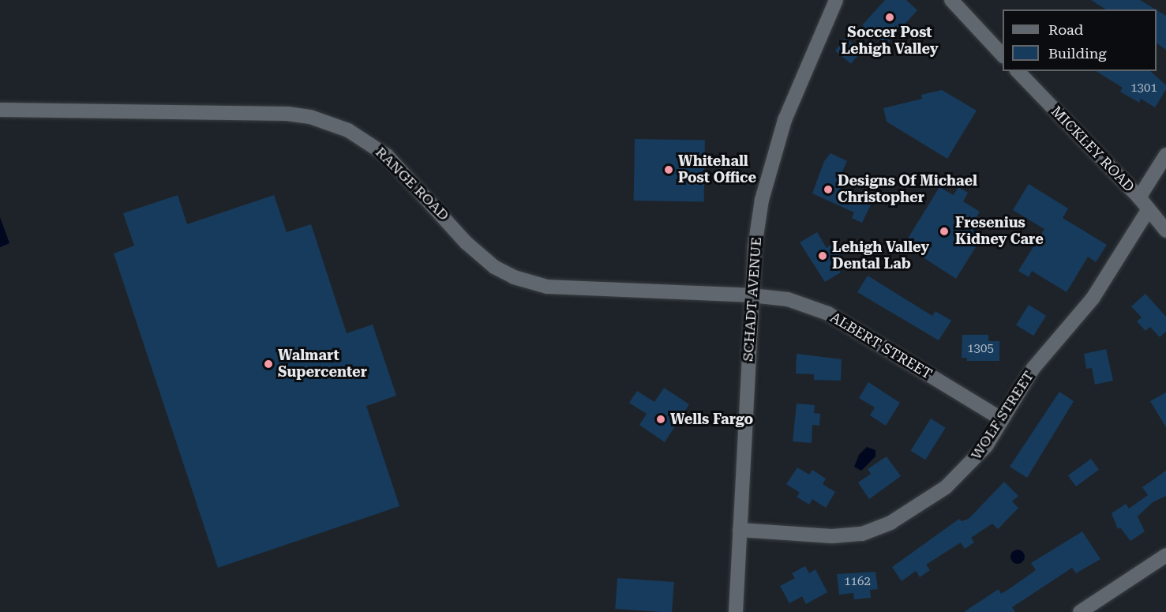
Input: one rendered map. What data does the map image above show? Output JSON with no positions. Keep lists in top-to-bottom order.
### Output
{
  "streets": {
    "street": [
      "MICKLEY ROAD",
      "RANGE ROAD",
      "SCHADT AVENUE",
      "ALBERT STREET",
      "WOLF STREET"
    ]
  },
  "crossings": [
    ["MICKLEY ROAD", "WOLF STREET"],
    ["RANGE ROAD", "SCHADT AVENUE"],
    ["RANGE ROAD", "ALBERT STREET"],
    ["SCHADT AVENUE", "ALBERT STREET"],
    ["SCHADT AVENUE", "WOLF STREET"],
    ["ALBERT STREET", "WOLF STREET"]
  ],
  "places": [
    "Soccer Post Lehigh Valley",
    "Whitehall Post Office",
    "Designs Of Michael Christopher",
    "Fresenius Kidney Care",
    "Lehigh Valley Dental Lab",
    "Walmart Supercenter",
    "Wells Fargo"
  ],
  "house_numbers": ["1301", "1305", "1162"],
  "legend": ["Road", "Building"]
}
